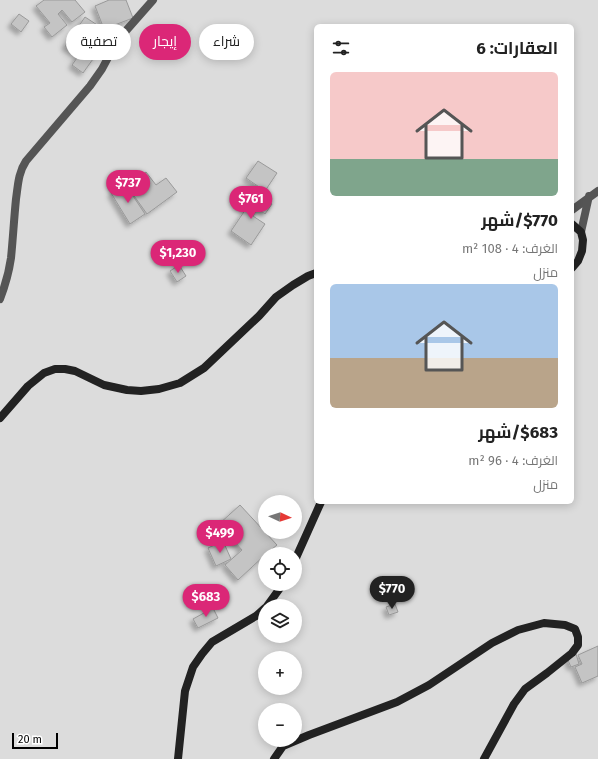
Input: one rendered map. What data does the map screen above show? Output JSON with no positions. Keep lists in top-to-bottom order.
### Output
{
  "scale_bar": "20 m",
  "north": "right",
  "page": {
    "chip": ["شراء", "إيجار", "تصفية"],
    "heading": "العقارات: 6",
    "list": [
      {
        "name": "$770/شهر",
        "note": "الغرف: 4 · 108 m² · منزل"
      },
      {
        "name": "$683/شهر",
        "note": "الغرف: 4 · 96 m² · منزل"
      }
    ],
    "price": [
      "$737",
      "$761",
      "$1,230",
      "$499",
      "$770",
      "$683"
    ],
    "map_buttons": ["+", "−"],
    "scale": "20 m"
  }
}
